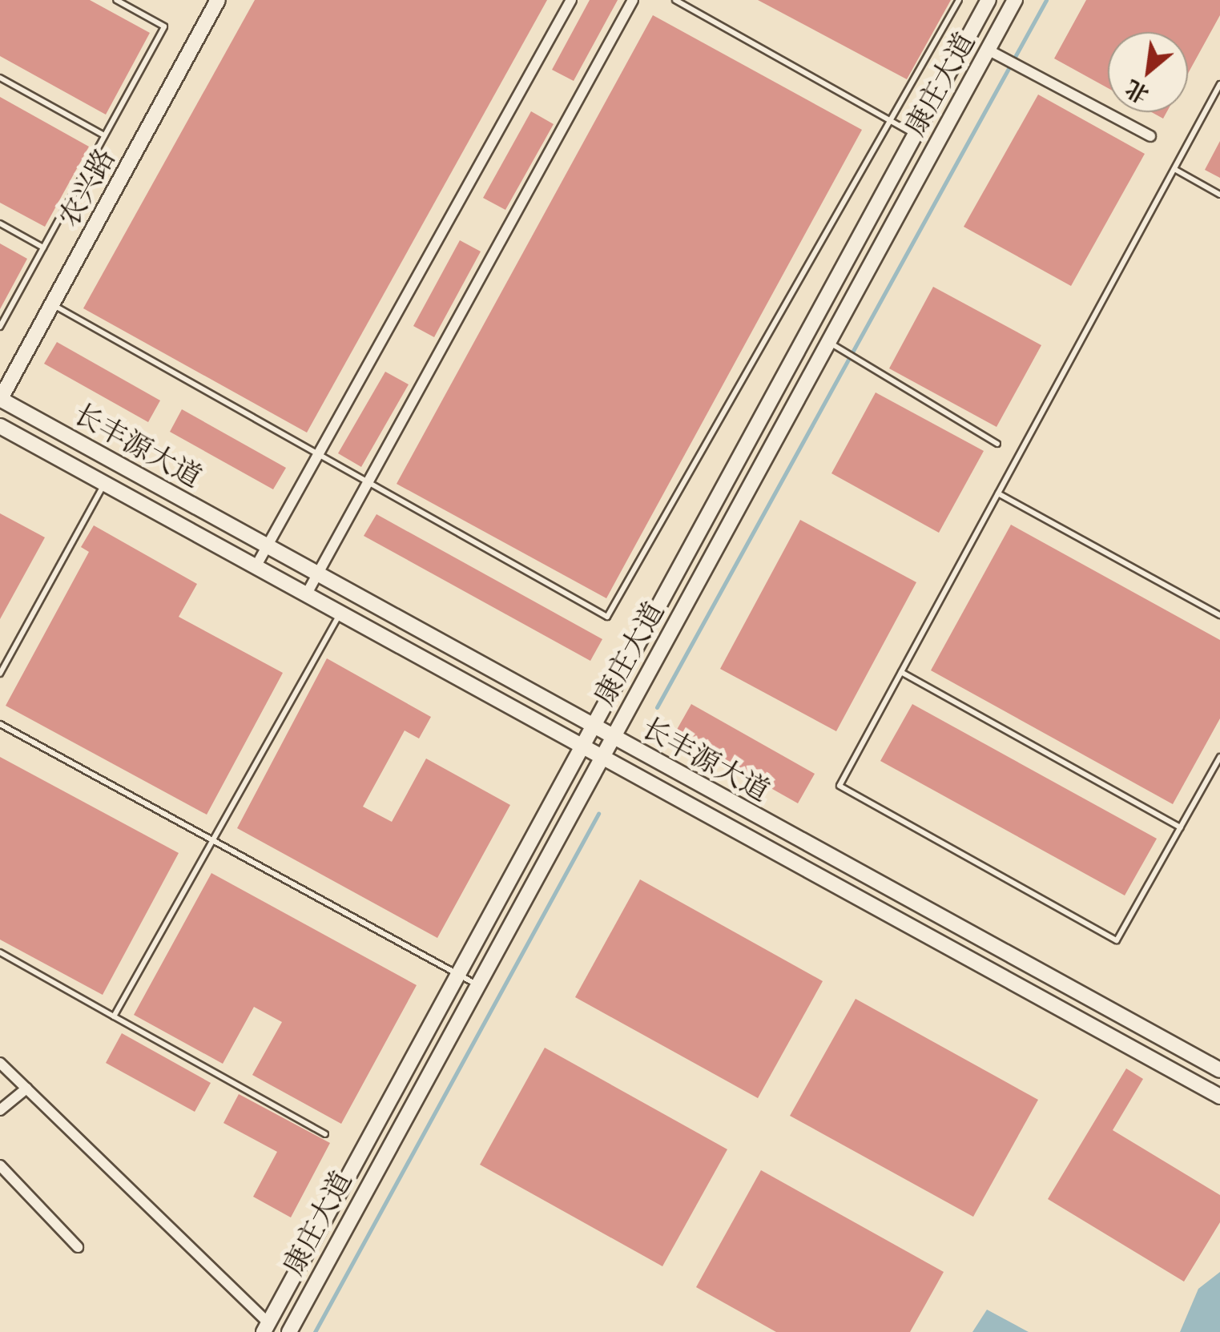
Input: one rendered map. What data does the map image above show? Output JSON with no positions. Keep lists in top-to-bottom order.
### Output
{
  "streets": {
    "main road": ["康庄大道", "农兴路", "长丰源大道"]
  },
  "crossings": [
    ["康庄大道", "长丰源大道"],
    ["农兴路", "长丰源大道"]
  ],
  "north": "bottom left"
}
